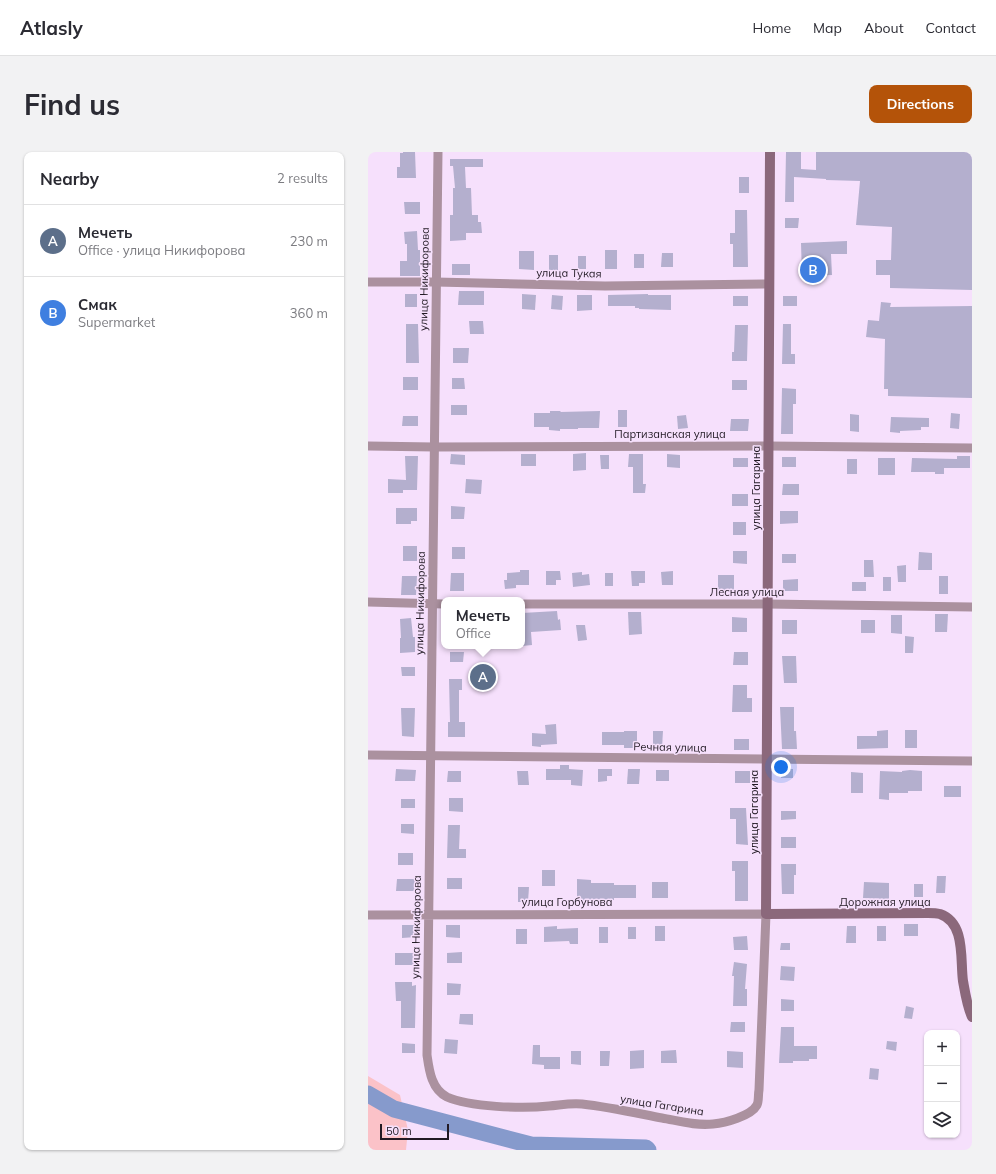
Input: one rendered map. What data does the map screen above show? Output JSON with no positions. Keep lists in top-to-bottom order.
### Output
{
  "streets": {
    "main road": ["улица Гагарина", "Дорожная улица"],
    "street": [
      "улица Тукая",
      "улица Никифорова",
      "Партизанская улица",
      "Лесная улица",
      "Речная улица",
      "улица Горбунова"
    ]
  },
  "crossings": [
    ["улица Тукая", "улица Никифорова"],
    ["улица Тукая", "улица Гагарина"],
    ["улица Никифорова", "Партизанская улица"],
    ["улица Никифорова", "улица Гагарина"],
    ["улица Никифорова", "Речная улица"],
    ["улица Никифорова", "улица Горбунова"],
    ["Партизанская улица", "улица Гагарина"],
    ["улица Гагарина", "Лесная улица"],
    ["улица Гагарина", "Речная улица"],
    ["улица Гагарина", "улица Горбунова"],
    ["улица Гагарина", "Дорожная улица"],
    ["улица Горбунова", "Дорожная улица"]
  ],
  "scale_bar": "50 m",
  "page": {
    "header": "Atlasly",
    "nav": [
      "Home",
      "Map",
      "About",
      "Contact"
    ],
    "buttons": "Directions",
    "title": "Find us",
    "heading": ["Nearby", "2 results"],
    "list": [
      {
        "mark": "A",
        "name": "Мечеть",
        "note": "Office · улица Никифорова",
        "value": "230 m"
      },
      {
        "mark": "B",
        "name": "Смак",
        "note": "Supermarket",
        "value": "360 m"
      }
    ],
    "pins": ["B", "A"],
    "popup": ["Мечеть", "Office"],
    "map_buttons": ["+", "−"],
    "scale": "50 m"
  }
}
